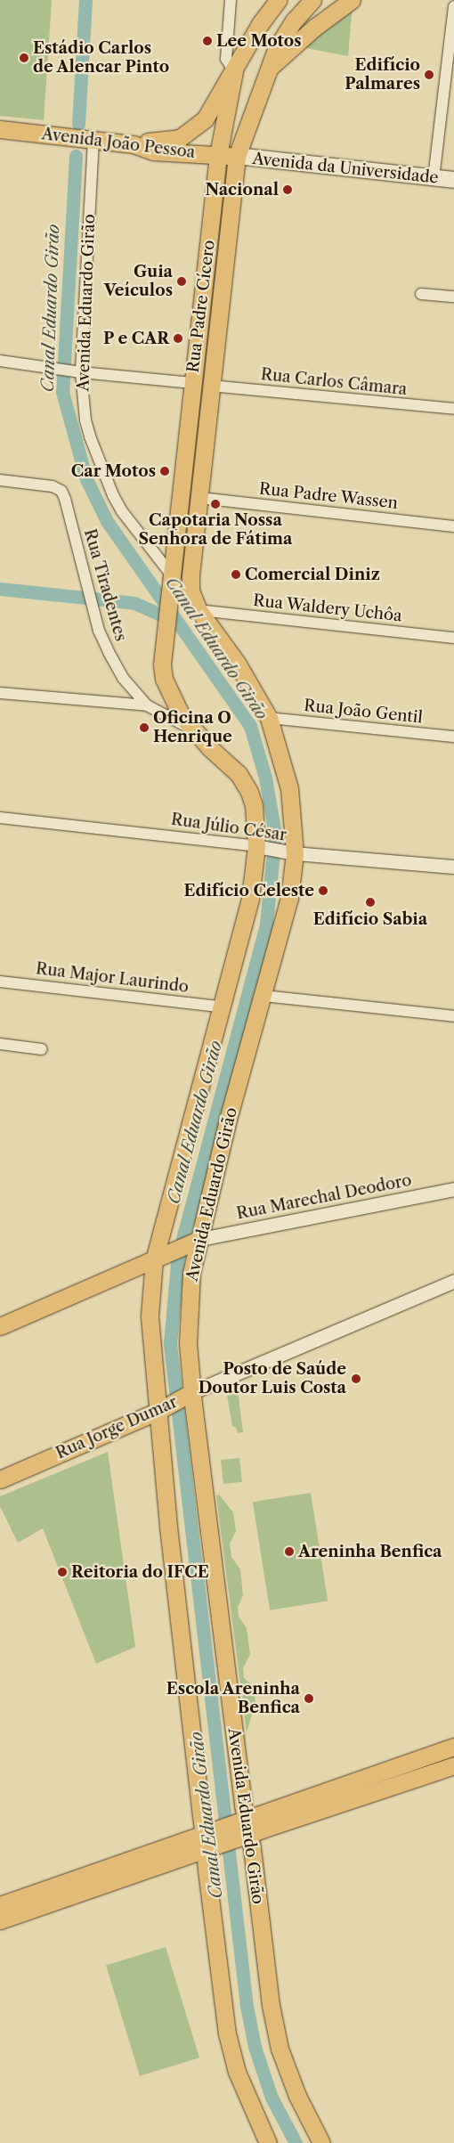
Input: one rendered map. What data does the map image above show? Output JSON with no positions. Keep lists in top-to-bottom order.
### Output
{
  "streets": {
    "main road": [
      "Avenida João Pessoa",
      "Avenida da Universidade",
      "Avenida Eduardo Girão",
      "Rua Padre Cícero",
      "Rua Jorge Dumar"
    ],
    "street": [
      "Rua Carlos Câmara",
      "Rua Padre Wassen",
      "Rua Tiradentes",
      "Rua Waldery Uchôa",
      "Rua João Gentil",
      "Rua Júlio César",
      "Rua Major Laurindo",
      "Rua Marechal Deodoro"
    ]
  },
  "crossings": [
    ["Avenida João Pessoa", "Avenida da Universidade"],
    ["Avenida João Pessoa", "Avenida Eduardo Girão"],
    ["Avenida João Pessoa", "Rua Padre Cícero"],
    ["Avenida da Universidade", "Rua Padre Cícero"],
    ["Avenida Eduardo Girão", "Rua Padre Cícero"],
    ["Avenida Eduardo Girão", "Rua Tiradentes"],
    ["Avenida Eduardo Girão", "Rua Waldery Uchôa"],
    ["Avenida Eduardo Girão", "Rua João Gentil"],
    ["Avenida Eduardo Girão", "Rua Júlio César"],
    ["Avenida Eduardo Girão", "Rua Major Laurindo"],
    ["Avenida Eduardo Girão", "Rua Marechal Deodoro"],
    ["Avenida Eduardo Girão", "Rua Jorge Dumar"],
    ["Rua Padre Cícero", "Rua Carlos Câmara"],
    ["Rua Padre Cícero", "Rua Padre Wassen"],
    ["Rua Padre Cícero", "Rua Waldery Uchôa"]
  ],
  "water": ["Canal Eduardo Girão"],
  "places": [
    "Lee Motos",
    "Estádio Carlos de Alencar Pinto",
    "Edifício Palmares",
    "Nacional",
    "Guia Veículos",
    "P e CAR",
    "Car Motos",
    "Capotaria Nossa Senhora de Fátima",
    "Comercial Diniz",
    "Oficina O Henrique",
    "Edifício Celeste",
    "Edifício Sabia",
    "Posto de Saúde Doutor Luis Costa",
    "Areninha Benfica",
    "Reitoria do IFCE",
    "Escola Areninha Benfica"
  ]
}
